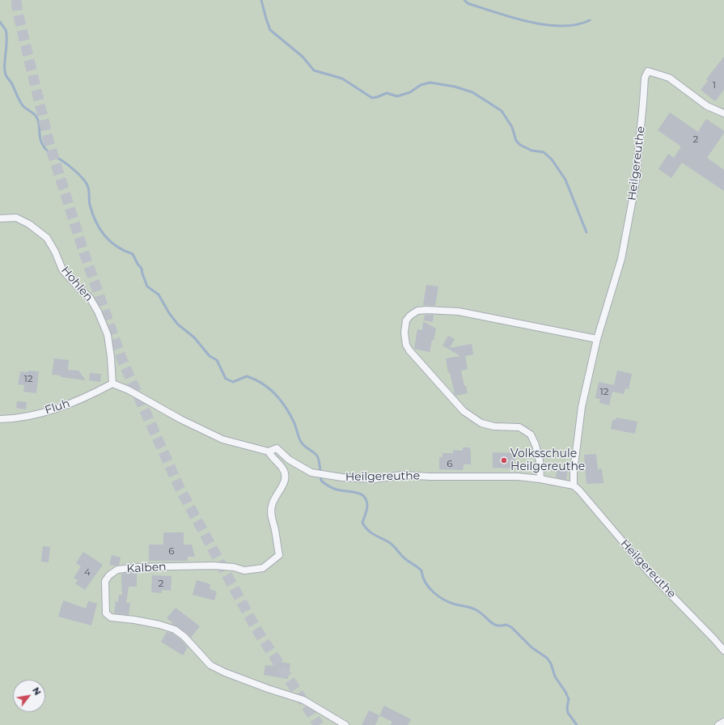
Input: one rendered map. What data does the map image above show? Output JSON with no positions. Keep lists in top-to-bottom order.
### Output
{
  "streets": {
    "street": [
      "Heilgereuthe",
      "Hohlen",
      "Fluh",
      "Kalben"
    ]
  },
  "crossings": [
    ["Heilgereuthe", "Hohlen"],
    ["Heilgereuthe", "Fluh"],
    ["Heilgereuthe", "Kalben"],
    ["Hohlen", "Fluh"]
  ],
  "places": ["Volksschule Heilgereuthe"],
  "house_numbers": [
    "1",
    "2",
    "12",
    "12",
    "6",
    "6",
    "4",
    "2"
  ],
  "north": "top right"
}
